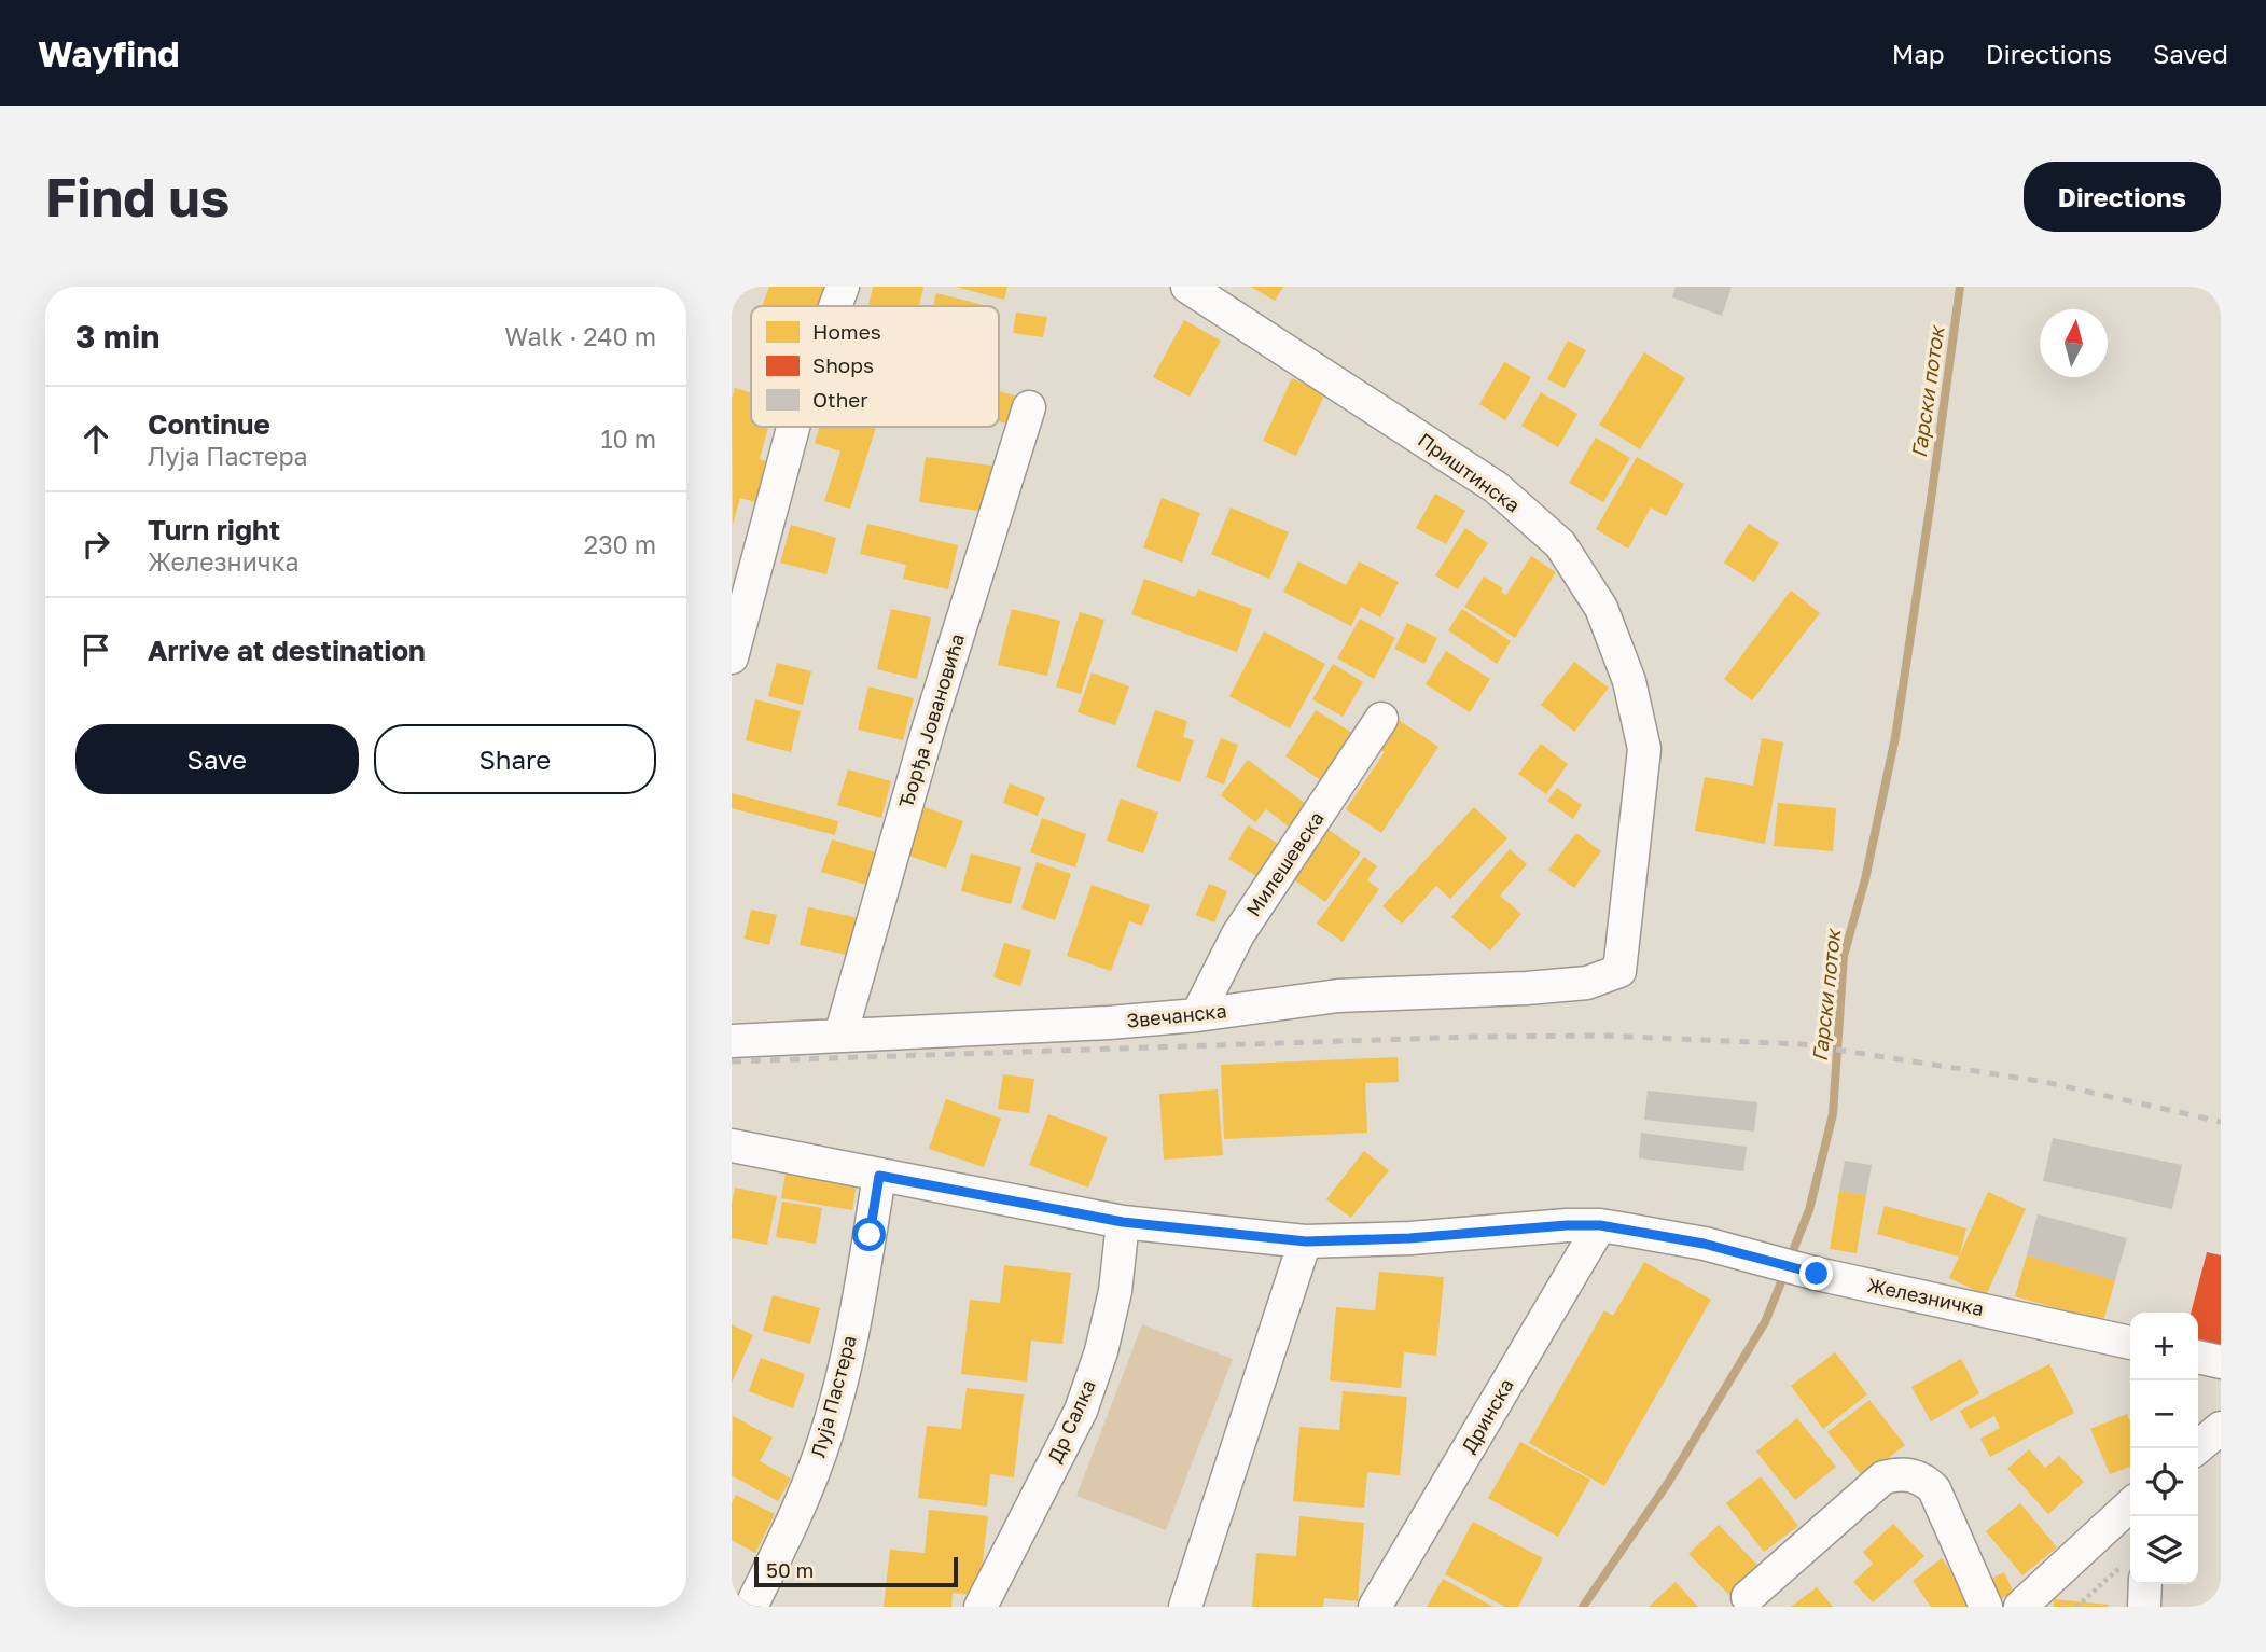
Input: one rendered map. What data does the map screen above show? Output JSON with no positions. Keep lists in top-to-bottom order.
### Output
{
  "streets": {
    "street": [
      "Приштинска",
      "Ђорђа Јовановића",
      "Милешевска",
      "Звечанска",
      "Железничка",
      "Луја Пастера",
      "Дринска",
      "Др Салка"
    ]
  },
  "crossings": [
    ["Приштинска", "Звечанска"],
    ["Ђорђа Јовановића", "Звечанска"],
    ["Милешевска", "Звечанска"],
    ["Железничка", "Луја Пастера"],
    ["Железничка", "Дринска"],
    ["Железничка", "Др Салка"]
  ],
  "water": ["Гарски поток"],
  "legend": ["Homes", "Shops", "Other"],
  "scale_bar": "50 m",
  "north": "top",
  "page": {
    "header": "Wayfind",
    "nav": ["Map", "Directions", "Saved"],
    "buttons": [
      "Directions",
      ["Save", "Share"]
    ],
    "title": "Find us",
    "heading": ["3 min", "Walk · 240 m"],
    "list": [
      ["Continue", "Луја Пастера", "10 m"],
      ["Turn right", "Железничка", "230 m"],
      "Arrive at destination"
    ],
    "map_buttons": ["+", "−"],
    "scale": "50 m"
  }
}
